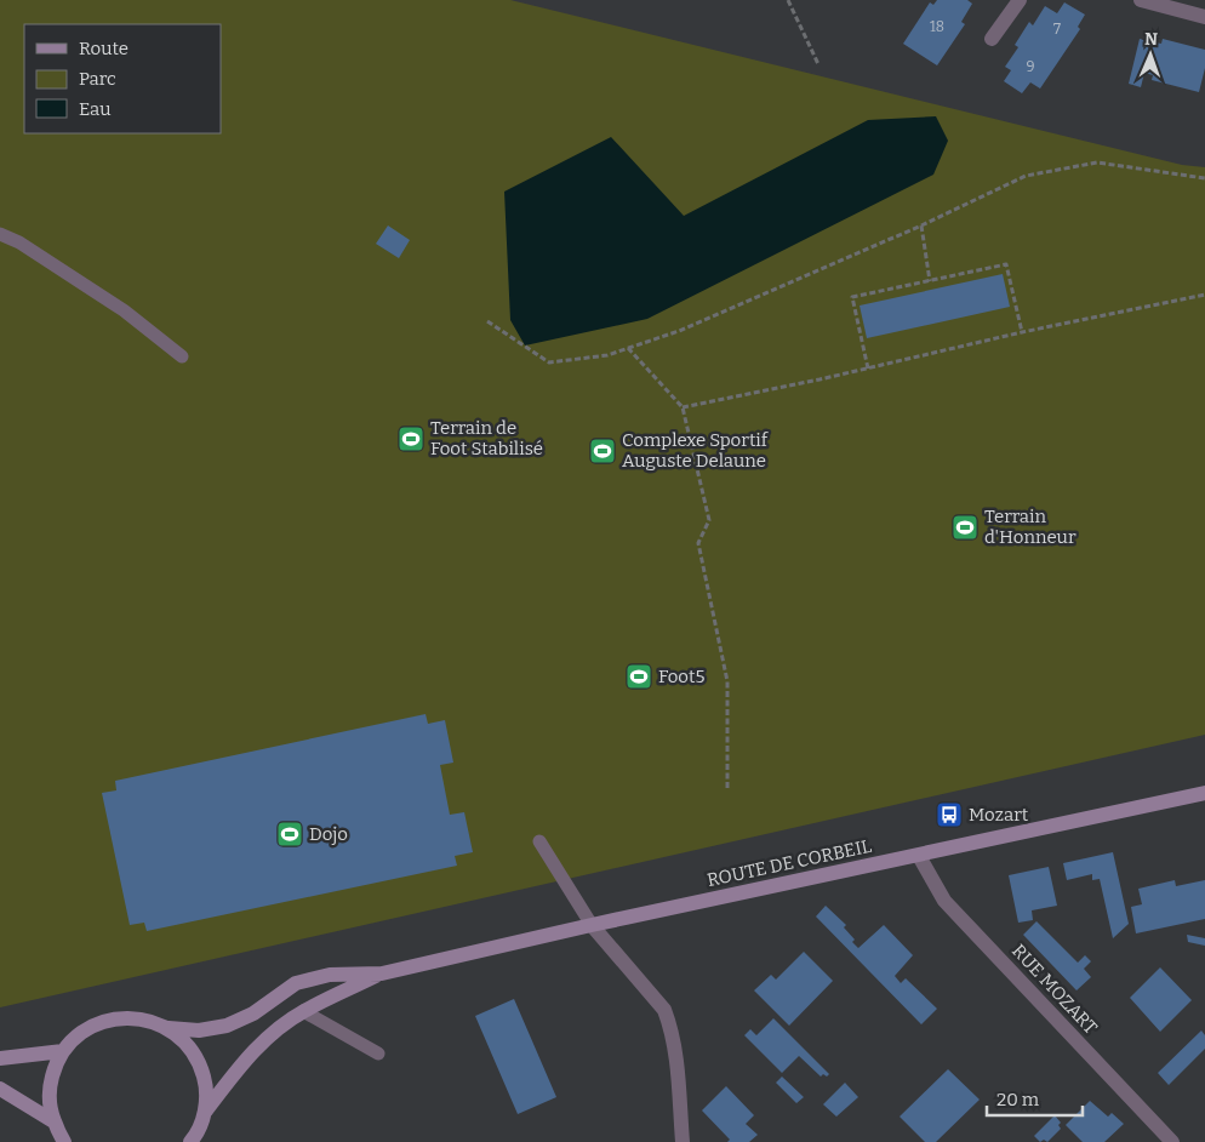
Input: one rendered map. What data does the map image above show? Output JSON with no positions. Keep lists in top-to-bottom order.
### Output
{
  "streets": {
    "street": ["ROUTE DE CORBEIL", "RUE MOZART"]
  },
  "crossings": [
    ["ROUTE DE CORBEIL", "RUE MOZART"]
  ],
  "places": {
    "sports": [
      "Terrain de Foot Stabilisé",
      "Complexe Sportif Auguste Delaune",
      "Terrain d'Honneur",
      "Foot5",
      "Dojo"
    ],
    "bus stop": ["Mozart"]
  },
  "house_numbers": ["18", "7", "9"],
  "legend": ["Route", "Parc", "Eau"],
  "scale_bar": "20 m",
  "north": "top"
}
